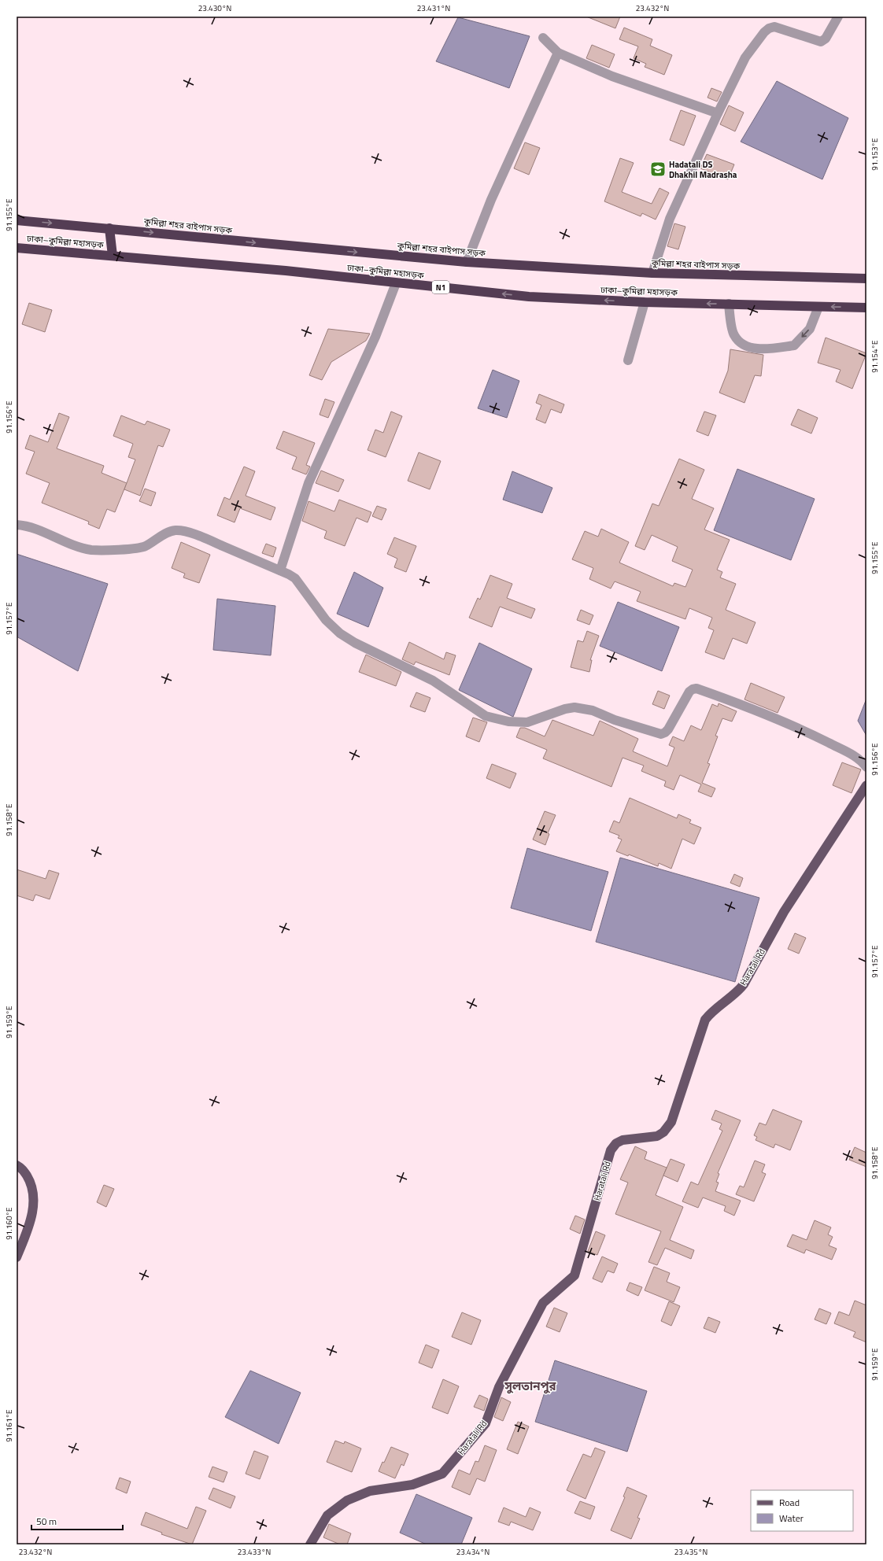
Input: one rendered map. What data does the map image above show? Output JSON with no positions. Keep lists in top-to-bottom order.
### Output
{
  "streets": {
    "highway": ["কুমিল্লা শহর বাইপাস সড়ক", "ঢাকা–কুমিল্লা মহাসড়ক", "N1"],
    "main road": ["Haratali Rd"]
  },
  "one_way": ["কুমিল্লা শহর বাইপাস সড়ক", "ঢাকা–কুমিল্লা মহাসড়ক"],
  "districts": ["সুলতানপুর"],
  "places": {
    "school or university": ["Hadatali DS Dhakhil Madrasha"]
  },
  "legend": ["Road", "Water"],
  "scale_bar": "50 m",
  "coordinates": [
    "23.430°N",
    "23.431°N",
    "23.432°N",
    "91.153°E",
    "91.155°E",
    "91.154°E",
    "91.156°E",
    "91.157°E",
    "91.158°E",
    "91.159°E",
    "91.160°E",
    "91.161°E",
    "23.433°N",
    "23.434°N",
    "23.435°N"
  ]
}
